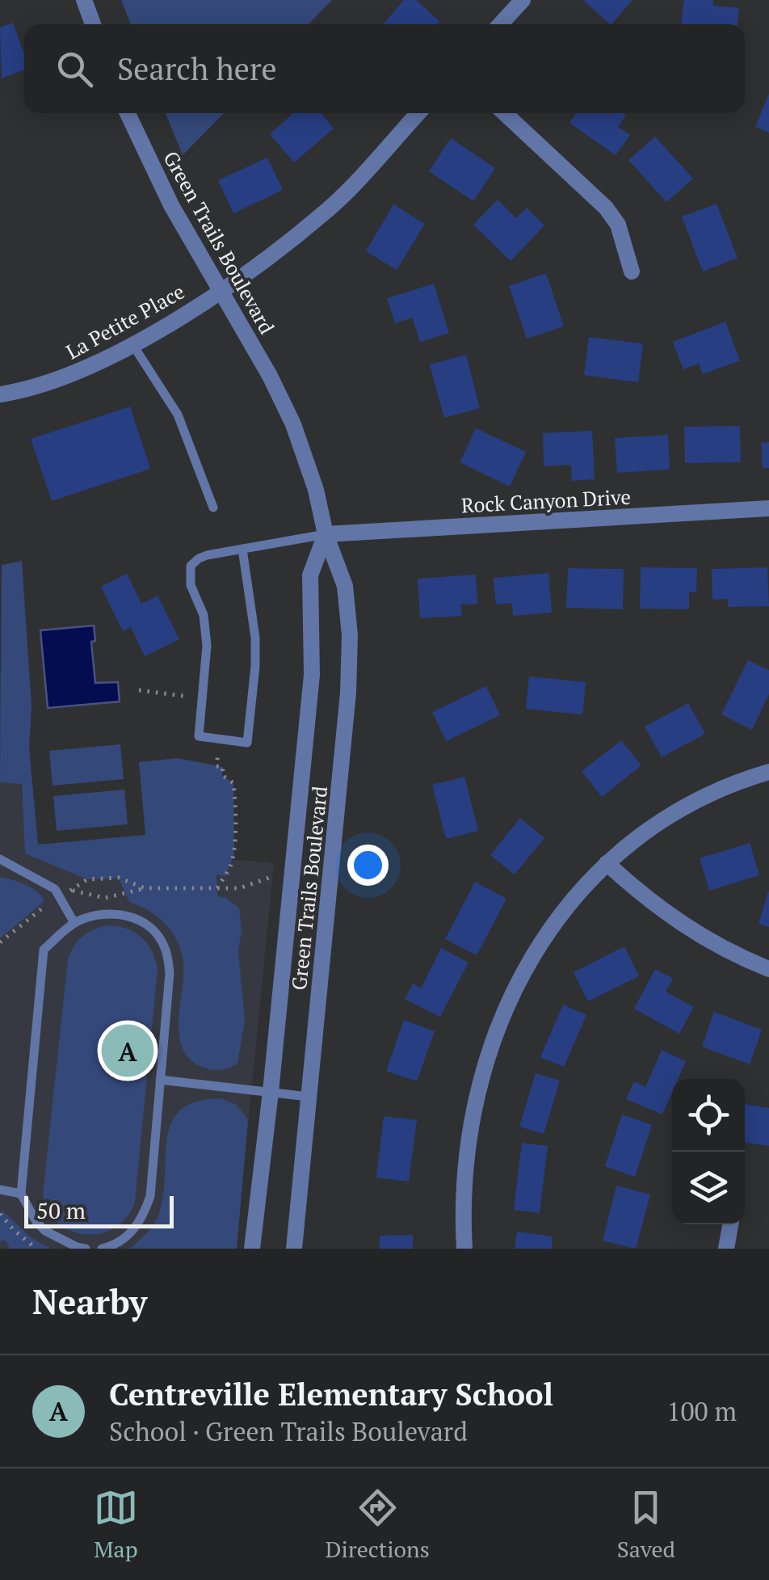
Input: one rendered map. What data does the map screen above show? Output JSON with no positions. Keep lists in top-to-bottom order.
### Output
{
  "streets": {
    "street": ["Green Trails Boulevard", "La Petite Place", "Rock Canyon Drive"]
  },
  "crossings": [
    ["Green Trails Boulevard", "La Petite Place"],
    ["Green Trails Boulevard", "Rock Canyon Drive"]
  ],
  "scale_bar": "50 m",
  "page": {
    "search": "Search here",
    "pins": "A",
    "scale": "50 m",
    "heading": "Nearby",
    "list": [
      {
        "mark": "A",
        "name": "Centreville Elementary School",
        "note": "School · Green Trails Boulevard",
        "value": "100 m"
      }
    ],
    "nav": ["Map", "Directions", "Saved"]
  }
}
